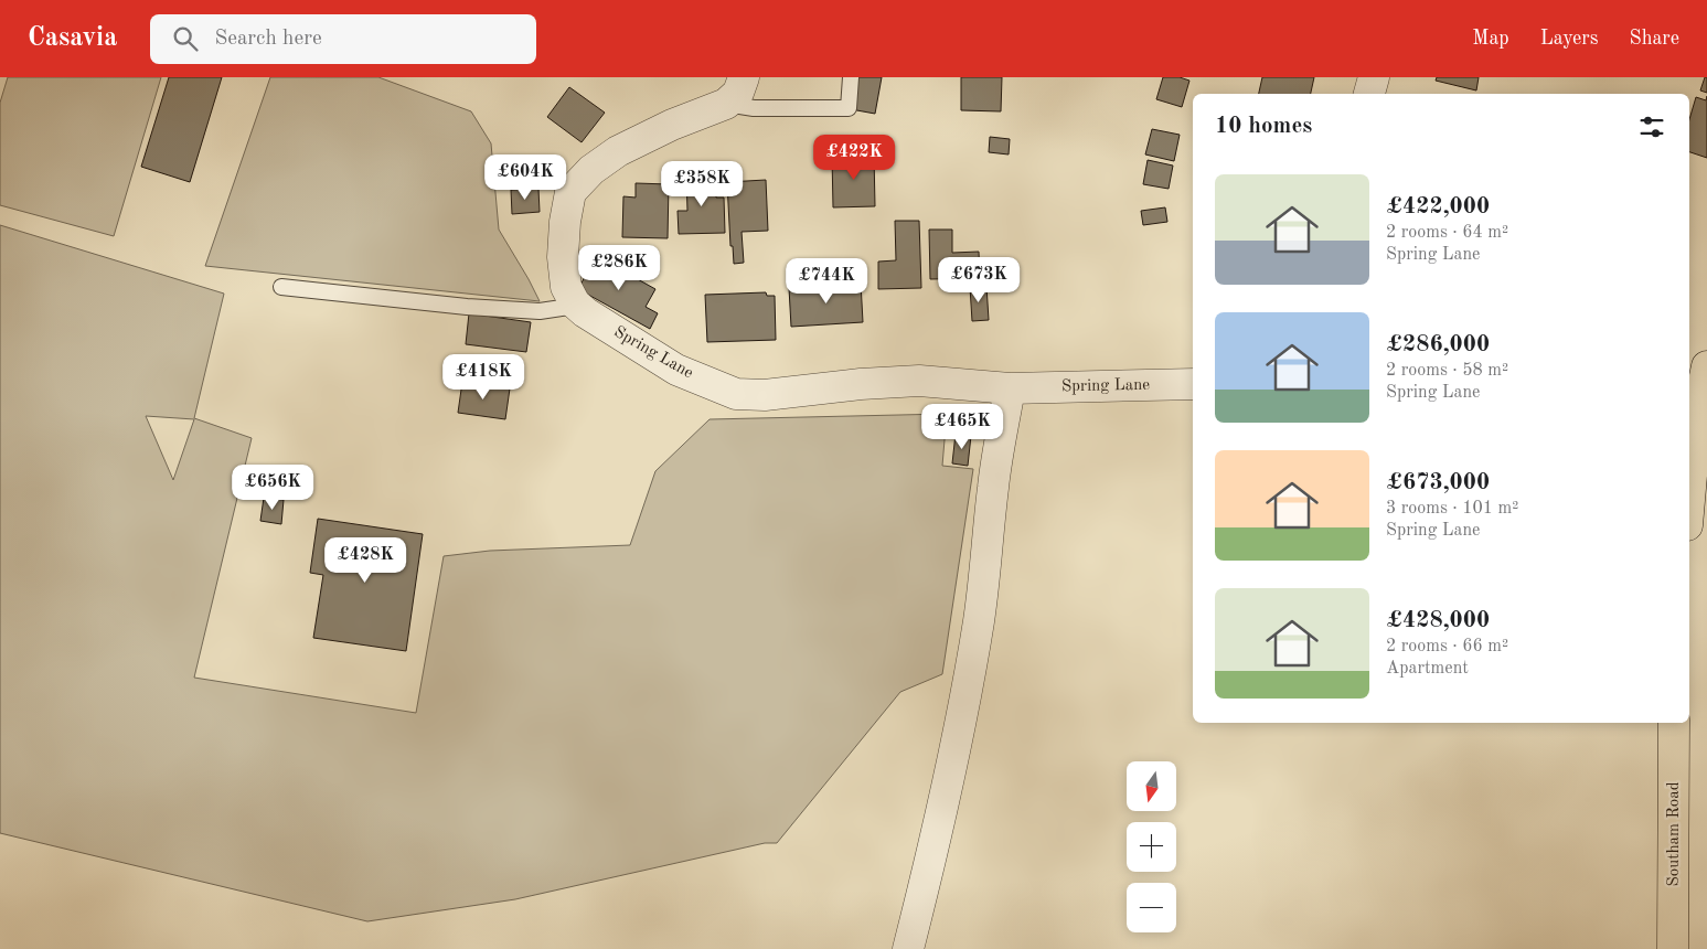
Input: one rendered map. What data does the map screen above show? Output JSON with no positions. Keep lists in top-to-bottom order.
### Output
{
  "streets": {
    "highway": ["Southam Road"],
    "street": ["Spring Lane"]
  },
  "north": "bottom",
  "page": {
    "header": "Casavia",
    "search": "Search here",
    "nav": ["Map", "Layers", "Share"],
    "heading": "10 homes",
    "price": [
      "£422K",
      "£604K",
      "£358K",
      "£286K",
      "£673K",
      "£744K",
      "£418K",
      "£465K",
      "£656K",
      "£428K"
    ],
    "list": [
      {
        "name": "£422,000",
        "note": "2 rooms · 64 m² · Spring Lane"
      },
      {
        "name": "£286,000",
        "note": "2 rooms · 58 m² · Spring Lane"
      },
      {
        "name": "£673,000",
        "note": "3 rooms · 101 m² · Spring Lane"
      },
      {
        "name": "£428,000",
        "note": "2 rooms · 66 m² · Apartment"
      }
    ],
    "map_buttons": ["+", "−"]
  }
}
